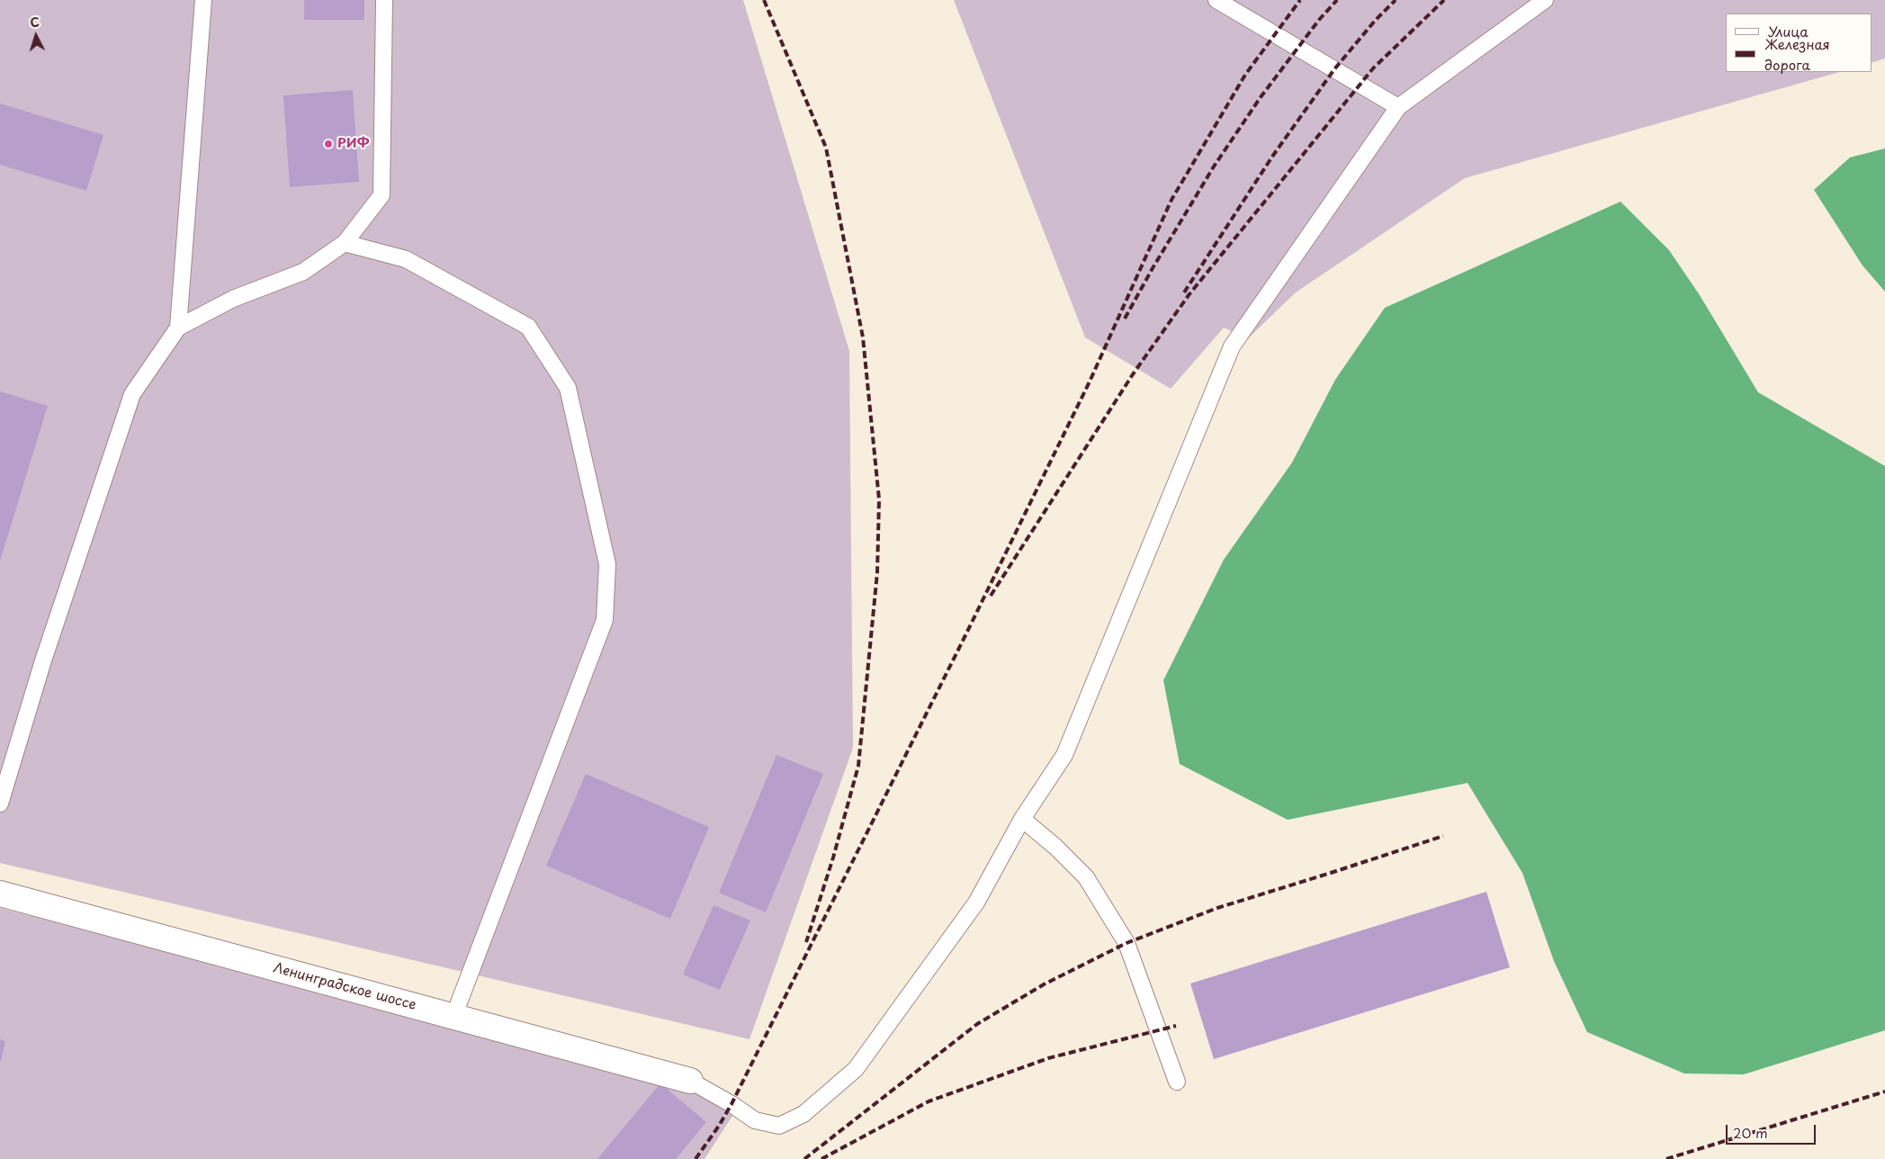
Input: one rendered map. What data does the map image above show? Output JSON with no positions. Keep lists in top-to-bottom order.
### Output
{
  "streets": {
    "street": ["Ленинградское шоссе"]
  },
  "places": ["РИФ"],
  "legend": ["Улица", "Железная дорога"],
  "scale_bar": "20 m",
  "north": "top"
}
